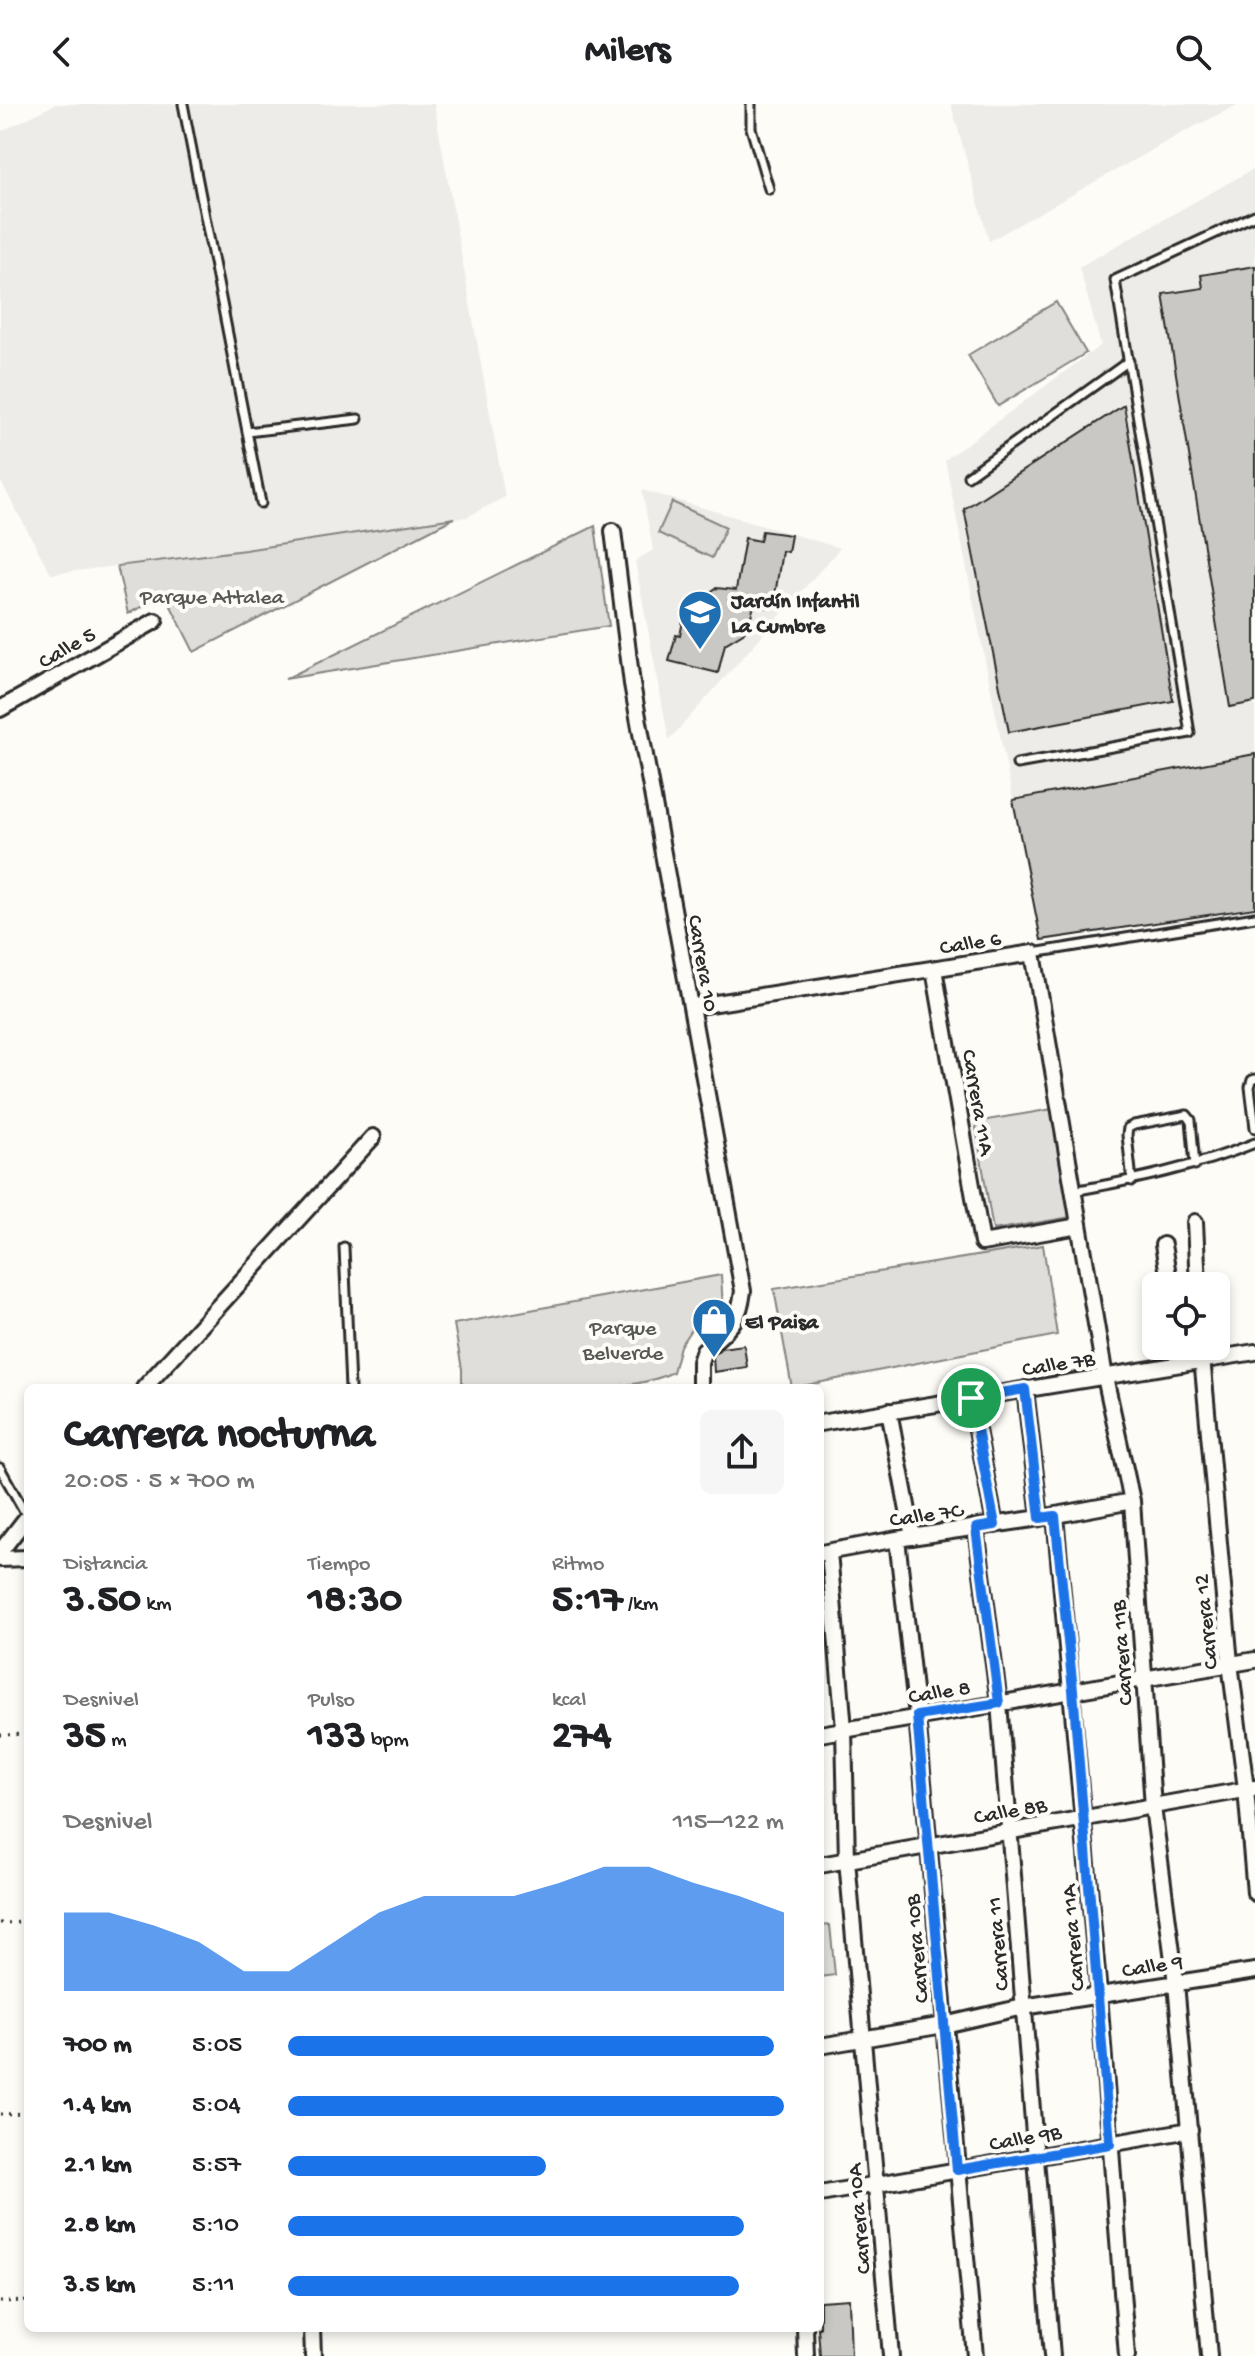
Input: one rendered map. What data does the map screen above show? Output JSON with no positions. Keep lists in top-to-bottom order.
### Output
{
  "streets": {
    "street": [
      "Calle 5",
      "Calle 6",
      "Carrera 10",
      "Carrera 11A",
      "Calle 7B",
      "Calle 7C",
      "Carrera 12",
      "Carrera 11B",
      "Calle 8",
      "Calle 8B",
      "Carrera 11",
      "Carrera 10B",
      "Calle 9",
      "Calle 9B",
      "Carrera 10A"
    ]
  },
  "crossings": [
    ["Calle 6", "Carrera 10"],
    ["Calle 6", "Carrera 11A"],
    ["Calle 6", "Carrera 11B"],
    ["Carrera 11A", "Calle 7B"],
    ["Carrera 11A", "Calle 7C"],
    ["Carrera 11A", "Carrera 11B"],
    ["Carrera 11A", "Calle 8"],
    ["Carrera 11A", "Calle 8B"],
    ["Carrera 11A", "Calle 9"],
    ["Carrera 11A", "Calle 9B"],
    ["Calle 7B", "Carrera 11B"],
    ["Calle 7B", "Carrera 10B"],
    ["Calle 7C", "Carrera 11B"],
    ["Calle 7C", "Carrera 11"],
    ["Calle 7C", "Carrera 10B"],
    ["Calle 7C", "Carrera 10A"],
    ["Carrera 12", "Calle 8"],
    ["Carrera 12", "Calle 8B"],
    ["Carrera 11B", "Calle 8"],
    ["Carrera 11B", "Calle 8B"],
    ["Carrera 11B", "Calle 9"],
    ["Carrera 11B", "Calle 9B"],
    ["Calle 8", "Carrera 11"],
    ["Calle 8", "Carrera 10B"],
    ["Calle 8", "Carrera 10A"],
    ["Calle 8B", "Carrera 11"],
    ["Calle 8B", "Carrera 10B"],
    ["Calle 8B", "Carrera 10A"],
    ["Carrera 11", "Calle 9"],
    ["Carrera 11", "Calle 9B"],
    ["Carrera 10B", "Calle 9"],
    ["Carrera 10B", "Calle 9B"],
    ["Calle 9", "Carrera 10A"],
    ["Calle 9B", "Carrera 10A"]
  ],
  "parks": ["Parque Attalea", "Parque Belverde"],
  "places": {
    "school or university": ["Jardín Infantil La Cumbre"],
    "shop": ["El Paisa"]
  },
  "page": {
    "header": "Milers",
    "heading": ["Carrera nocturna", "20:05 · 5 × 700 m"],
    "stats": [
      ["Distancia", "3.50 km"],
      ["Tiempo", "18:30"],
      ["Ritmo", "5:17 /km"],
      ["Desnivel", "35 m"],
      ["Pulso", "133 bpm"],
      ["kcal", "274"]
    ],
    "chart": ["Desnivel", "115–122 m"],
    "list": [
      {
        "name": "700 m",
        "note": "5:05"
      },
      {
        "name": "1.4 km",
        "note": "5:04"
      },
      {
        "name": "2.1 km",
        "note": "5:57"
      },
      {
        "name": "2.8 km",
        "note": "5:10"
      },
      {
        "name": "3.5 km",
        "note": "5:11"
      }
    ]
  }
}
